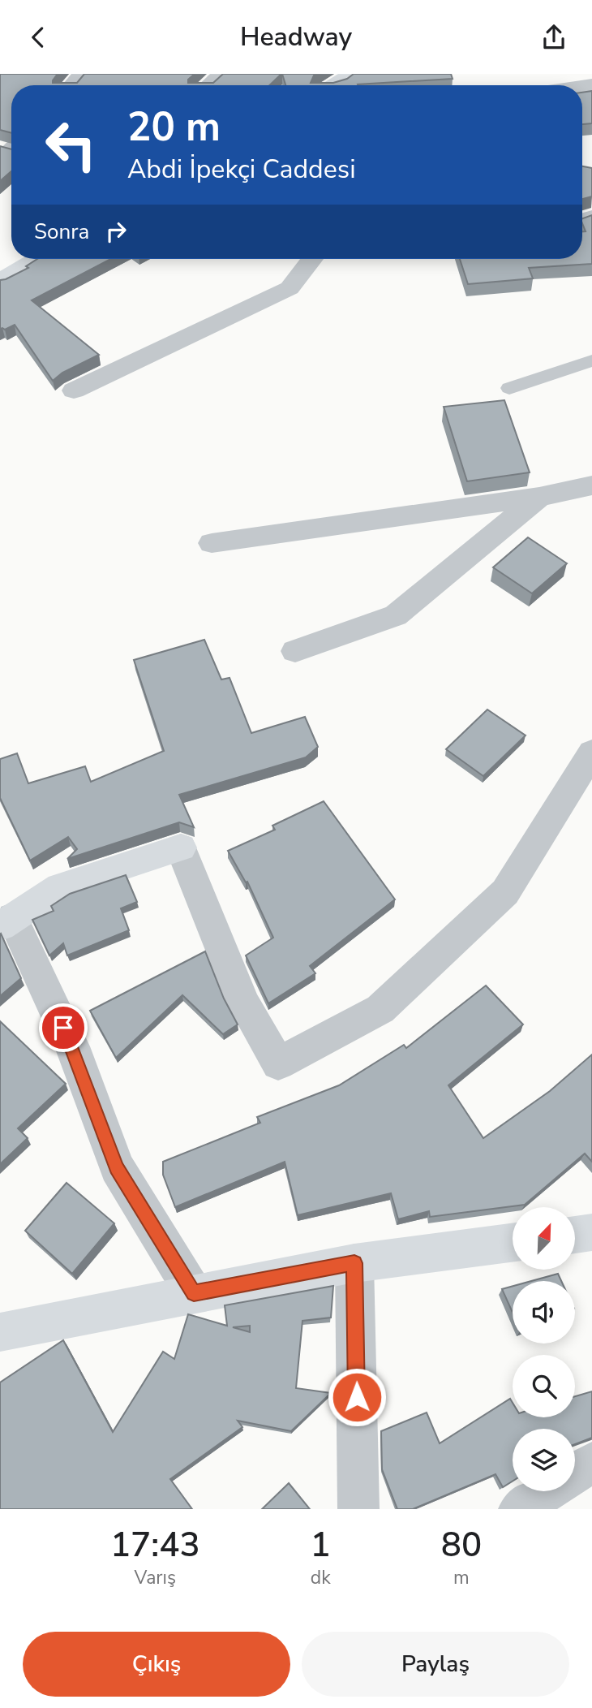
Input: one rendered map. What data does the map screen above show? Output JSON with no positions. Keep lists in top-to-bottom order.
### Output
{
  "north": "top right",
  "page": {
    "header": "Headway",
    "turn": ["20 m", "Abdi İpekçi Caddesi"],
    "then": "Sonra",
    "eta": [
      "17:43",
      "Varış",
      "1",
      "dk",
      "80",
      "m"
    ],
    "buttons": ["Çıkış", "Paylaş"]
  }
}
